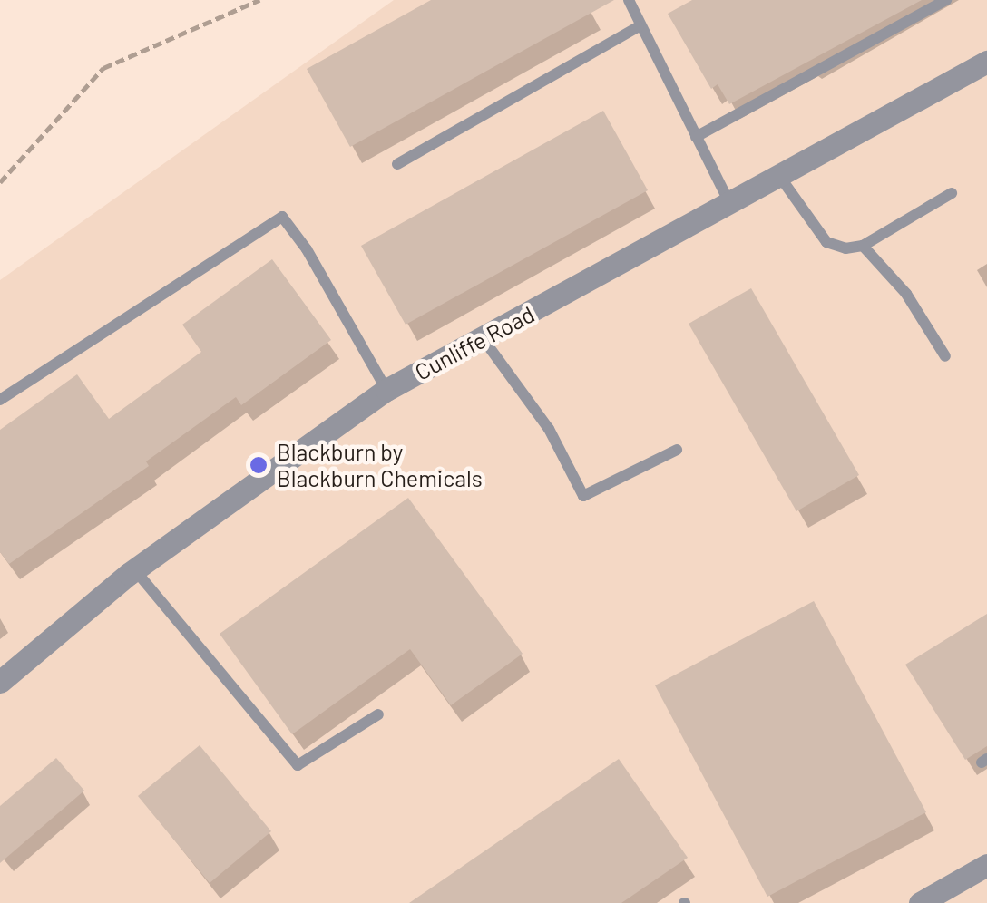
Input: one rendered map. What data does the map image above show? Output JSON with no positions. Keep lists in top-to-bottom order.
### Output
{
  "streets": {
    "street": ["Cunliffe Road"]
  },
  "places": ["Blackburn by Blackburn Chemicals"]
}
